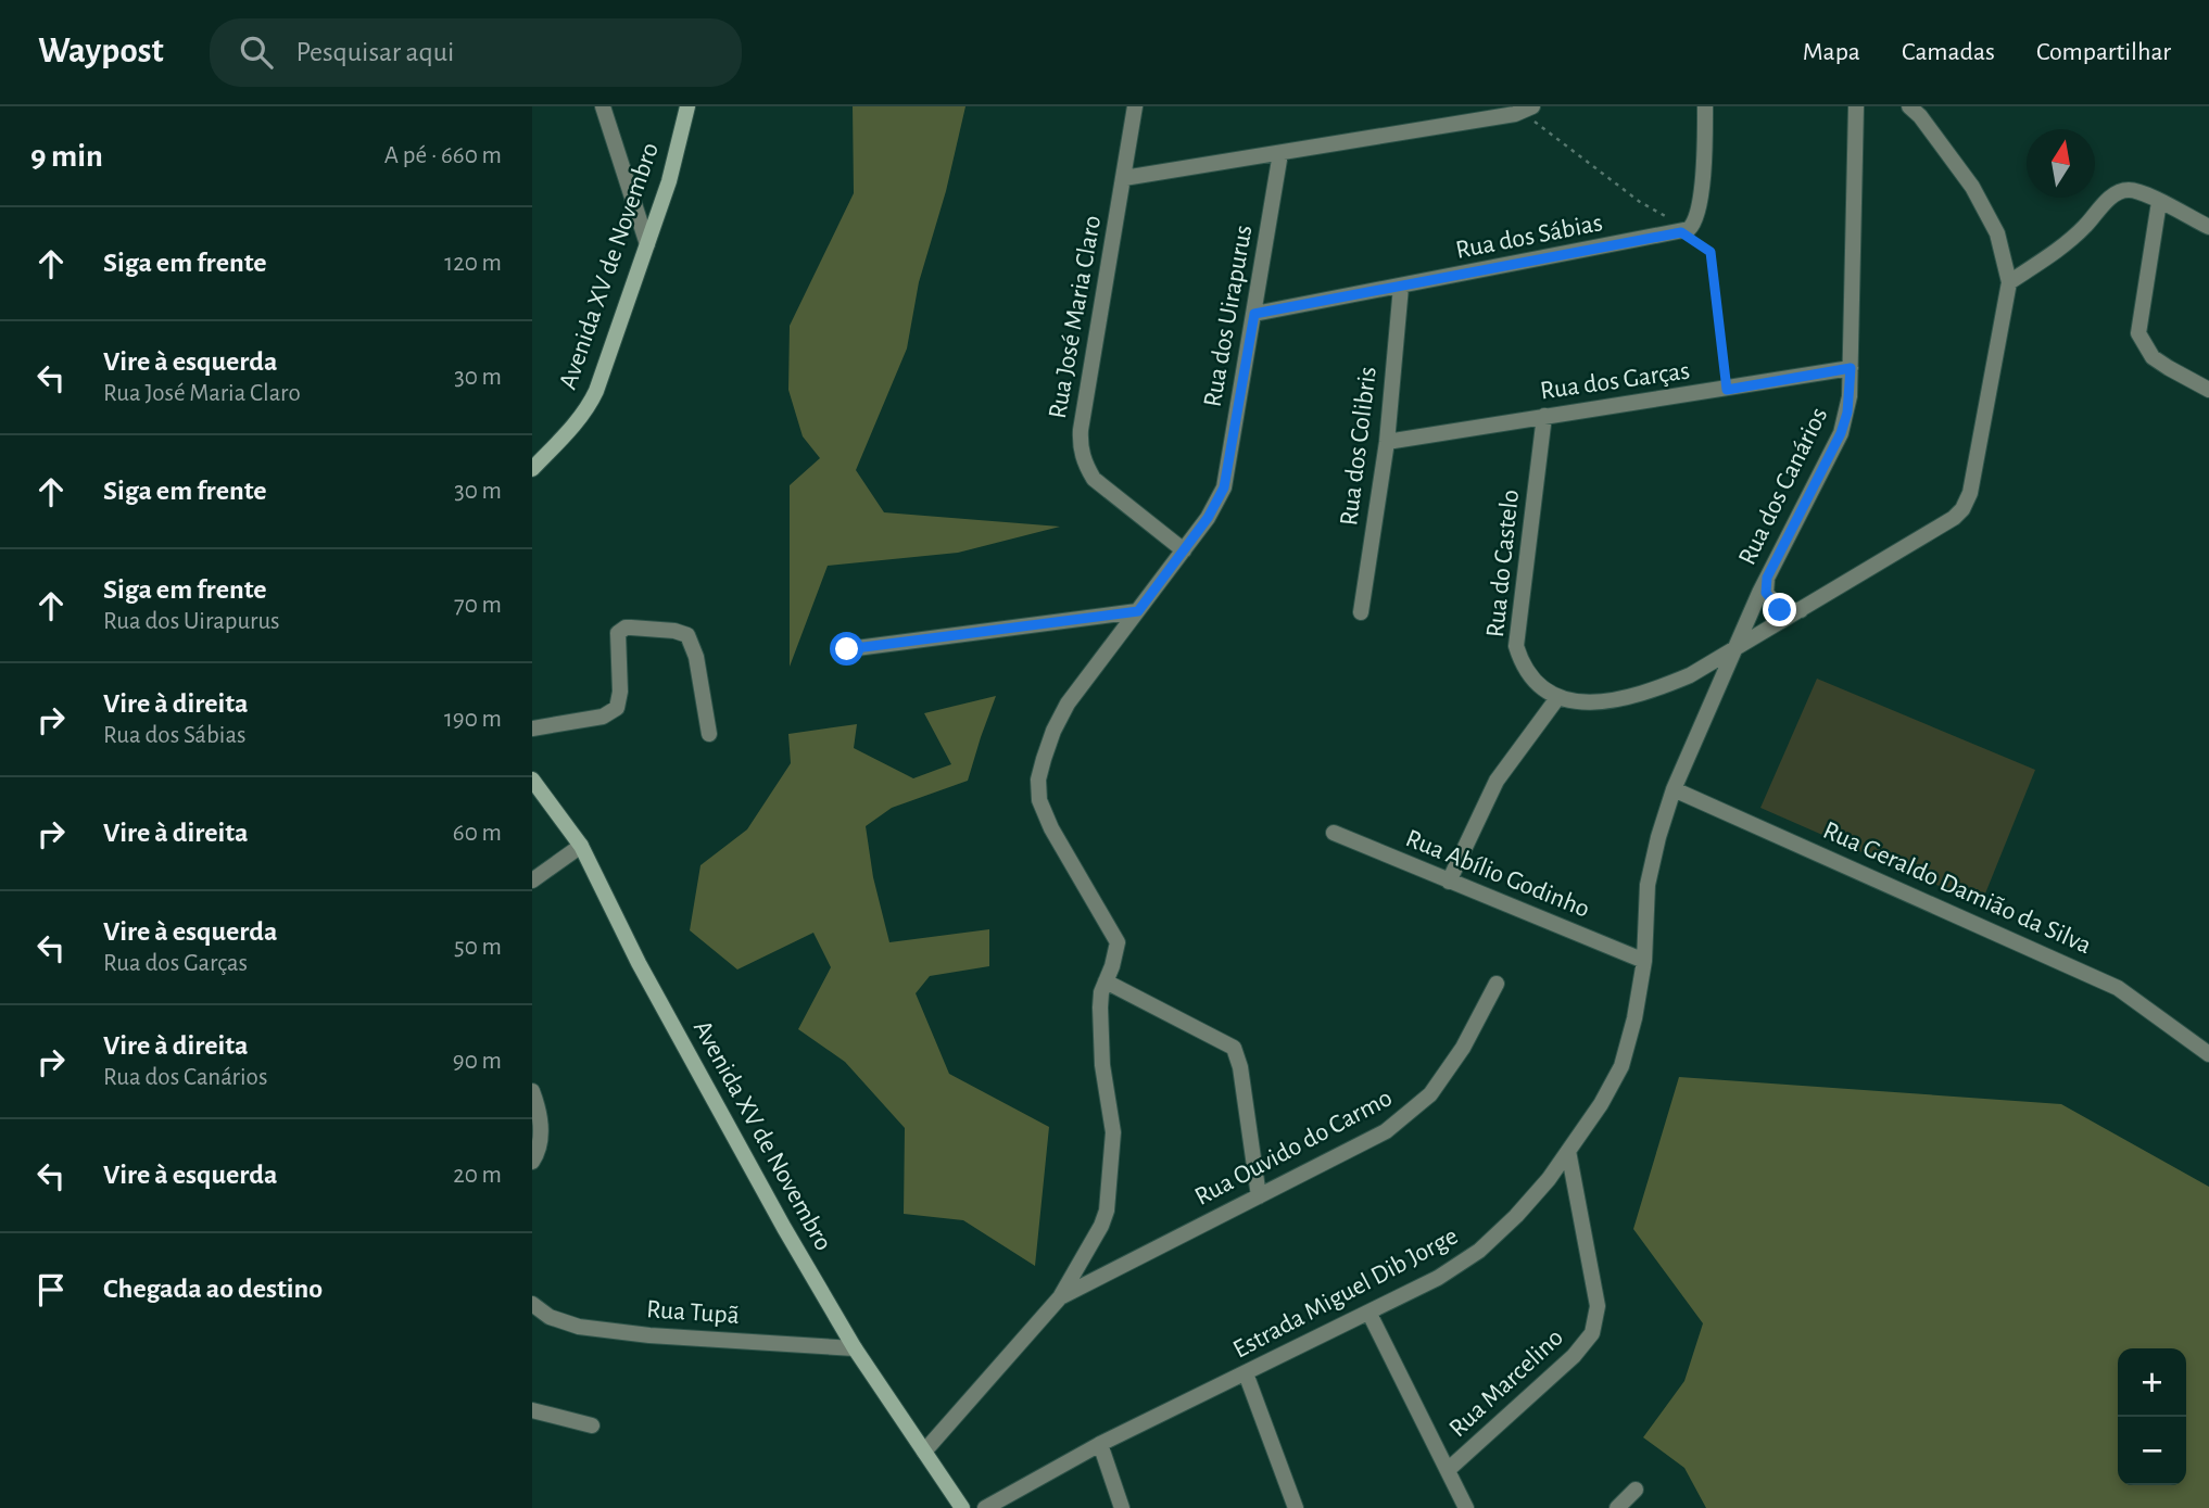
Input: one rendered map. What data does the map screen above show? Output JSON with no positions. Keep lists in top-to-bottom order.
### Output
{
  "streets": {
    "street": [
      "Rua dos Sábias",
      "Avenida XV de Novembro",
      "Rua dos Uirapurus",
      "Rua José Maria Claro",
      "Rua dos Garças",
      "Rua dos Colibris",
      "Rua dos Canários",
      "Rua do Castelo",
      "Rua Abílio Godinho",
      "Rua Geraldo Damião da Silva",
      "Rua Ouvido do Carmo",
      "Estrada Miguel Dib Jorge",
      "Rua Tupã",
      "Rua Marcelino"
    ]
  },
  "crossings": [
    ["Rua dos Sábias", "Rua dos Uirapurus"],
    ["Rua dos Sábias", "Rua dos Colibris"],
    ["Avenida XV de Novembro", "Rua Tupã"],
    ["Rua dos Uirapurus", "Rua José Maria Claro"],
    ["Rua dos Garças", "Rua dos Colibris"],
    ["Rua dos Garças", "Rua dos Canários"],
    ["Rua dos Garças", "Rua do Castelo"],
    ["Rua dos Canários", "Estrada Miguel Dib Jorge"],
    ["Rua Abílio Godinho", "Estrada Miguel Dib Jorge"],
    ["Rua Geraldo Damião da Silva", "Estrada Miguel Dib Jorge"],
    ["Estrada Miguel Dib Jorge", "Rua Marcelino"]
  ],
  "north": "top",
  "page": {
    "header": "Waypost",
    "search": "Pesquisar aqui",
    "nav": ["Mapa", "Camadas", "Compartilhar"],
    "heading": ["9 min", "A pé · 660 m"],
    "list": [
      ["Siga em frente", "120 m"],
      ["Vire à esquerda", "Rua José Maria Claro", "30 m"],
      ["Siga em frente", "30 m"],
      ["Siga em frente", "Rua dos Uirapurus", "70 m"],
      ["Vire à direita", "Rua dos Sábias", "190 m"],
      ["Vire à direita", "60 m"],
      ["Vire à esquerda", "Rua dos Garças", "50 m"],
      ["Vire à direita", "Rua dos Canários", "90 m"],
      ["Vire à esquerda", "20 m"],
      "Chegada ao destino"
    ],
    "map_buttons": ["+", "−"]
  }
}
